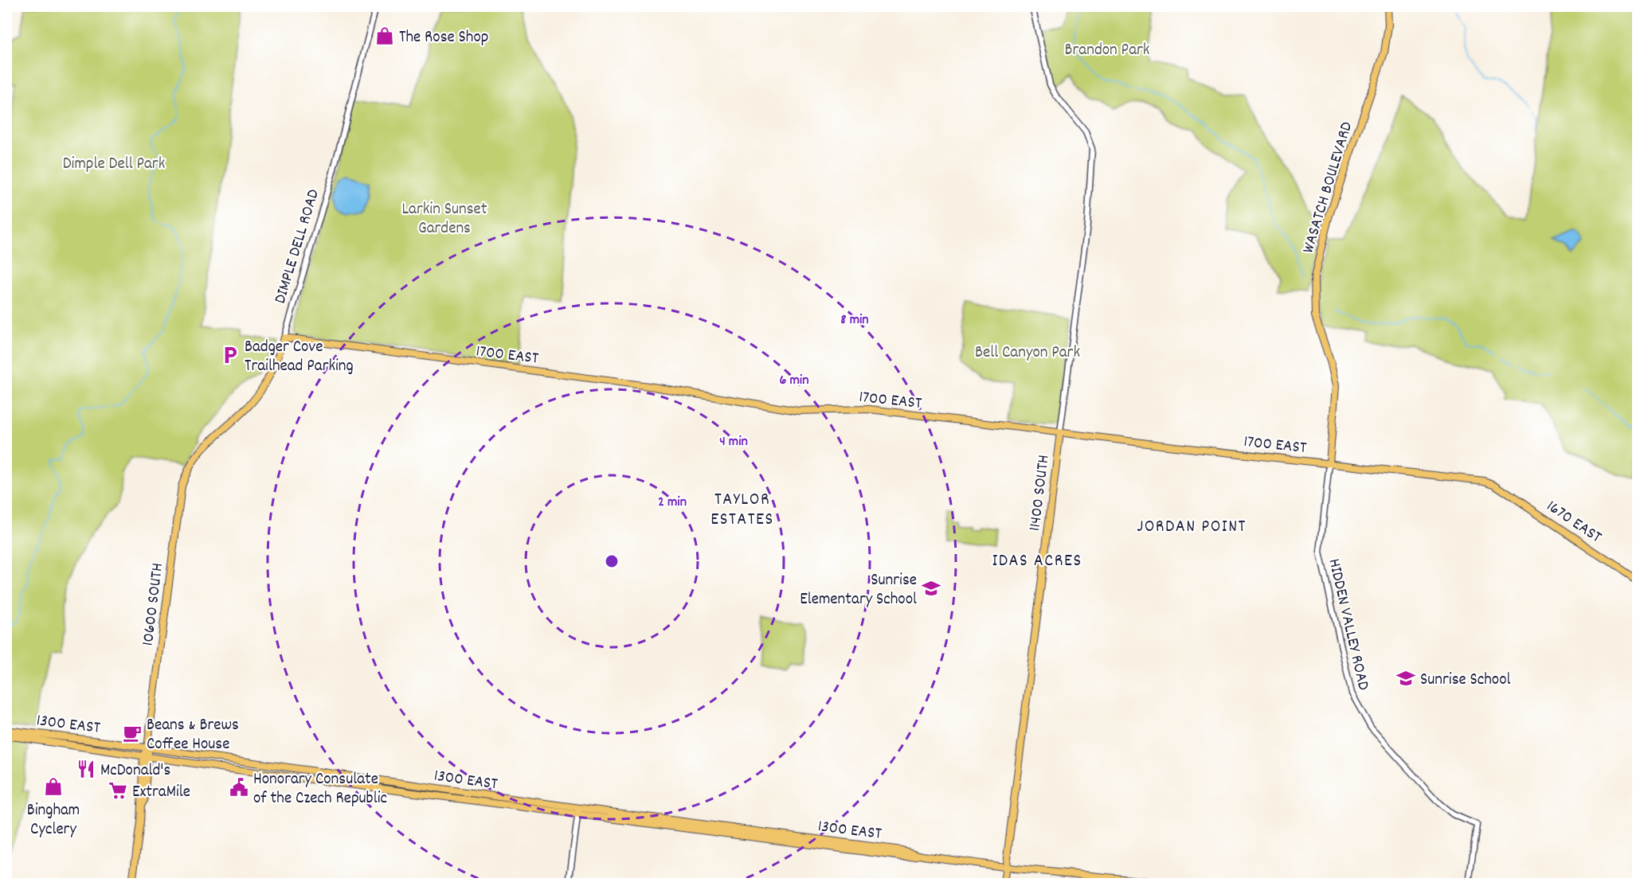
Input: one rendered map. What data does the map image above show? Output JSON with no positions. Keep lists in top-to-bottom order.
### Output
{
  "streets": {
    "main road": [
      "WASATCH BOULEVARD",
      "DIMPLE DELL ROAD",
      "1700 EAST",
      "11400 SOUTH",
      "1670 EAST",
      "10600 SOUTH",
      "1300 EAST"
    ],
    "street": ["HIDDEN VALLEY ROAD"]
  },
  "crossings": [
    ["WASATCH BOULEVARD", "1700 EAST"],
    ["WASATCH BOULEVARD", "HIDDEN VALLEY ROAD"],
    ["DIMPLE DELL ROAD", "1700 EAST"],
    ["DIMPLE DELL ROAD", "10600 SOUTH"],
    ["1700 EAST", "11400 SOUTH"],
    ["1700 EAST", "1670 EAST"],
    ["1700 EAST", "HIDDEN VALLEY ROAD"],
    ["11400 SOUTH", "1300 EAST"],
    ["10600 SOUTH", "1300 EAST"]
  ],
  "districts": ["TAYLOR ESTATES", "JORDAN POINT", "IDAS ACRES"],
  "parks": [
    "Brandon Park",
    "Dimple Dell Park",
    "Larkin Sunset Gardens",
    "Bell Canyon Park"
  ],
  "places": {
    "shop": ["The Rose Shop", "Bingham Cyclery"],
    "parking": ["Badger Cove Trailhead Parking"],
    "school or university": ["Sunrise Elementary School", "Sunrise School"],
    "cafe": ["Beans & Brews Coffee House"],
    "restaurant": ["McDonald's"],
    "public building": ["Honorary Consulate of the Czech Republic"],
    "supermarket": ["ExtraMile"]
  },
  "rings": [
    "8 min",
    "6 min",
    "4 min",
    "2 min"
  ]
}
